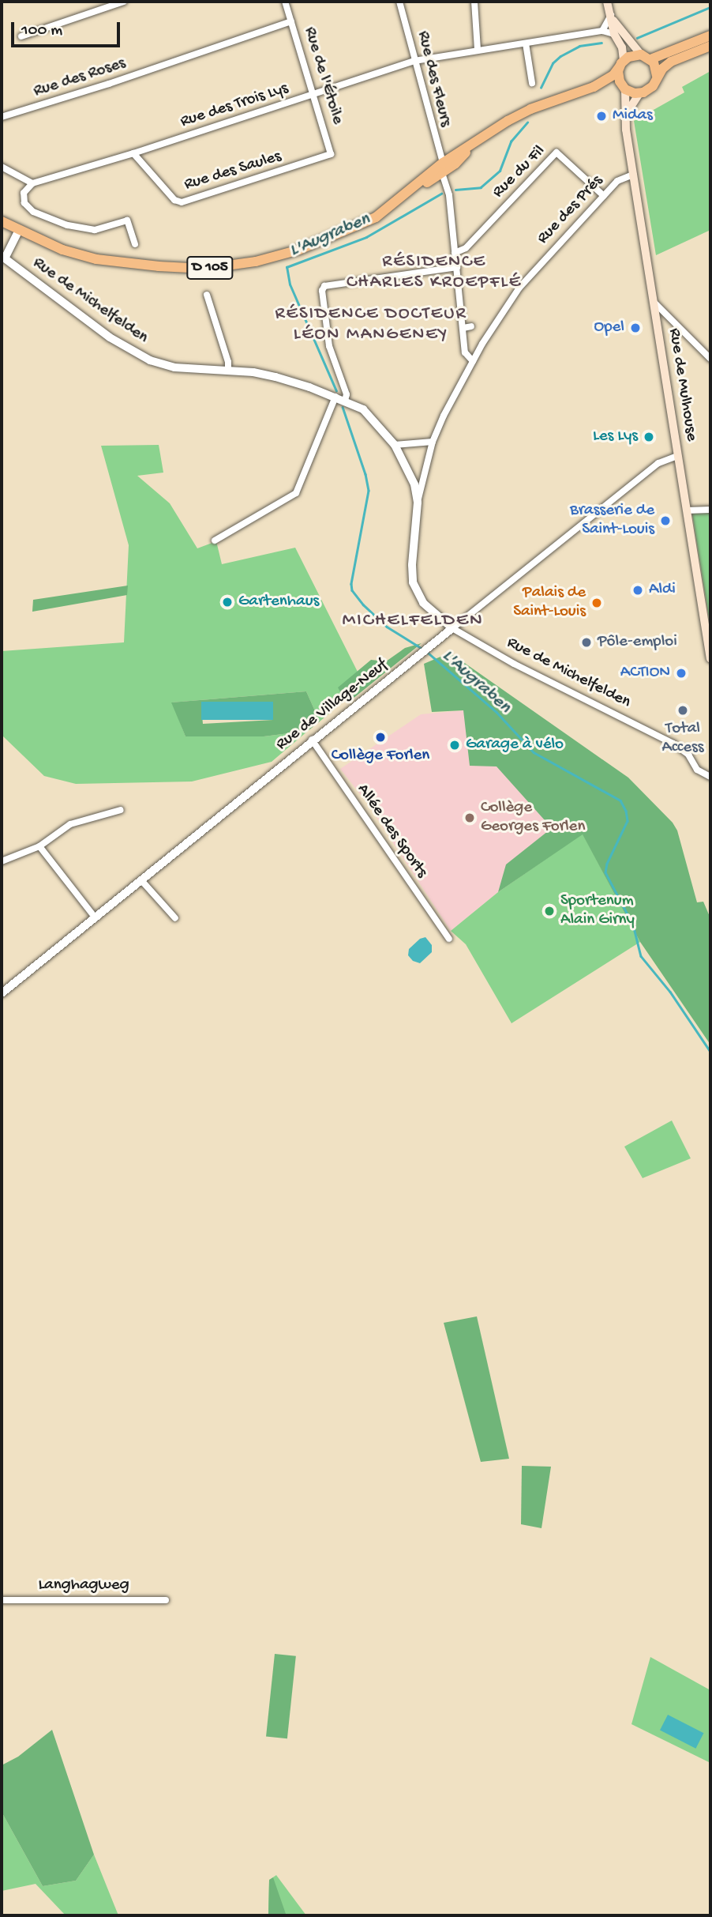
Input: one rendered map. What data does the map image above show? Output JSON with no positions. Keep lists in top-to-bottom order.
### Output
{
  "streets": {
    "main road": ["D 105", "Rue de Mulhouse"],
    "street": [
      "Rue de l'Étoile",
      "Rue des Roses",
      "Rue des Fleurs",
      "Rue des Trois Lys",
      "Rue des Saules",
      "Rue du Fil",
      "Rue des Prés",
      "Rue de Michelfelden",
      "Rue de Village-Neuf",
      "Allée des Sports",
      "Langhagweg"
    ]
  },
  "crossings": [
    ["Rue de l'Étoile", "Rue des Roses"],
    ["Rue de l'Étoile", "Rue des Trois Lys"],
    ["Rue de l'Étoile", "Rue des Saules"],
    ["Rue des Fleurs", "Rue des Trois Lys"],
    ["Rue des Fleurs", "Rue du Fil"],
    ["Rue des Fleurs", "Rue des Prés"],
    ["Rue des Fleurs", "D 105"],
    ["Rue des Trois Lys", "Rue des Saules"],
    ["Rue du Fil", "Rue des Prés"],
    ["Rue des Prés", "Rue de Michelfelden"],
    ["Rue des Prés", "Rue de Mulhouse"],
    ["D 105", "Rue de Mulhouse"],
    ["Rue de Michelfelden", "Rue de Village-Neuf"],
    ["Rue de Mulhouse", "Rue de Village-Neuf"],
    ["Rue de Village-Neuf", "Allée des Sports"]
  ],
  "districts": ["RÉSIDENCE CHARLES KROEPFLÉ", "RÉSIDENCE DOCTEUR LÉON MANGENEY", "MICHELFELDEN"],
  "water": ["L'Augraben"],
  "places": [
    "Midas",
    "Opel",
    "Les Lys",
    "Brasserie de Saint-Louis",
    "Aldi",
    "Gartenhaus",
    "Palais de Saint-Louis",
    "Pôle-emploi",
    "ACTION",
    "Total Access",
    "Collège Forlen",
    "Garage à vélo",
    "Collège Georges Forlen",
    "Sportenum Alain Girny"
  ],
  "scale_bar": "100 m"
}
